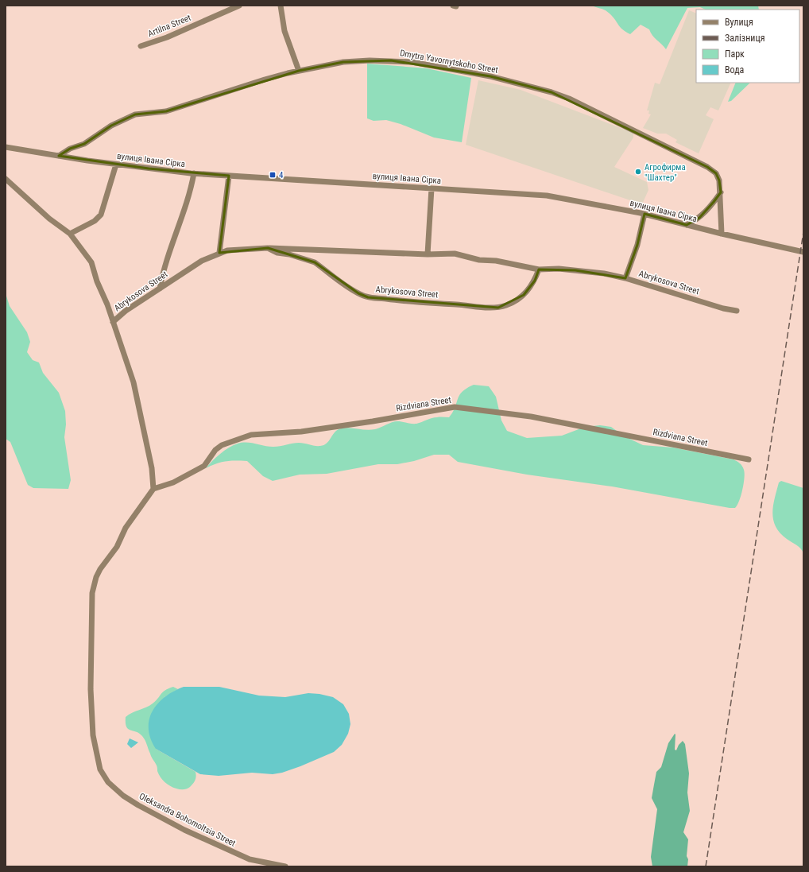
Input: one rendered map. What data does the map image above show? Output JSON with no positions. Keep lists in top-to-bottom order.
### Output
{
  "streets": {
    "street": [
      "Artilna Street",
      "Dmytra Yavornytskoho Street",
      "вулиця Івана Сірка",
      "Abrykosova Street",
      "Rizdviana Street",
      "Oleksandra Bohomoltsia Street"
    ]
  },
  "crossings": [
    ["Dmytra Yavornytskoho Street", "вулиця Івана Сірка"],
    ["Rizdviana Street", "Oleksandra Bohomoltsia Street"]
  ],
  "places": {
    "other": ["Агрофирма \"Шахтер\""],
    "transit": ["4"]
  },
  "legend": [
    "Вулиця",
    "Залізниця",
    "Парк",
    "Вода"
  ]
}
